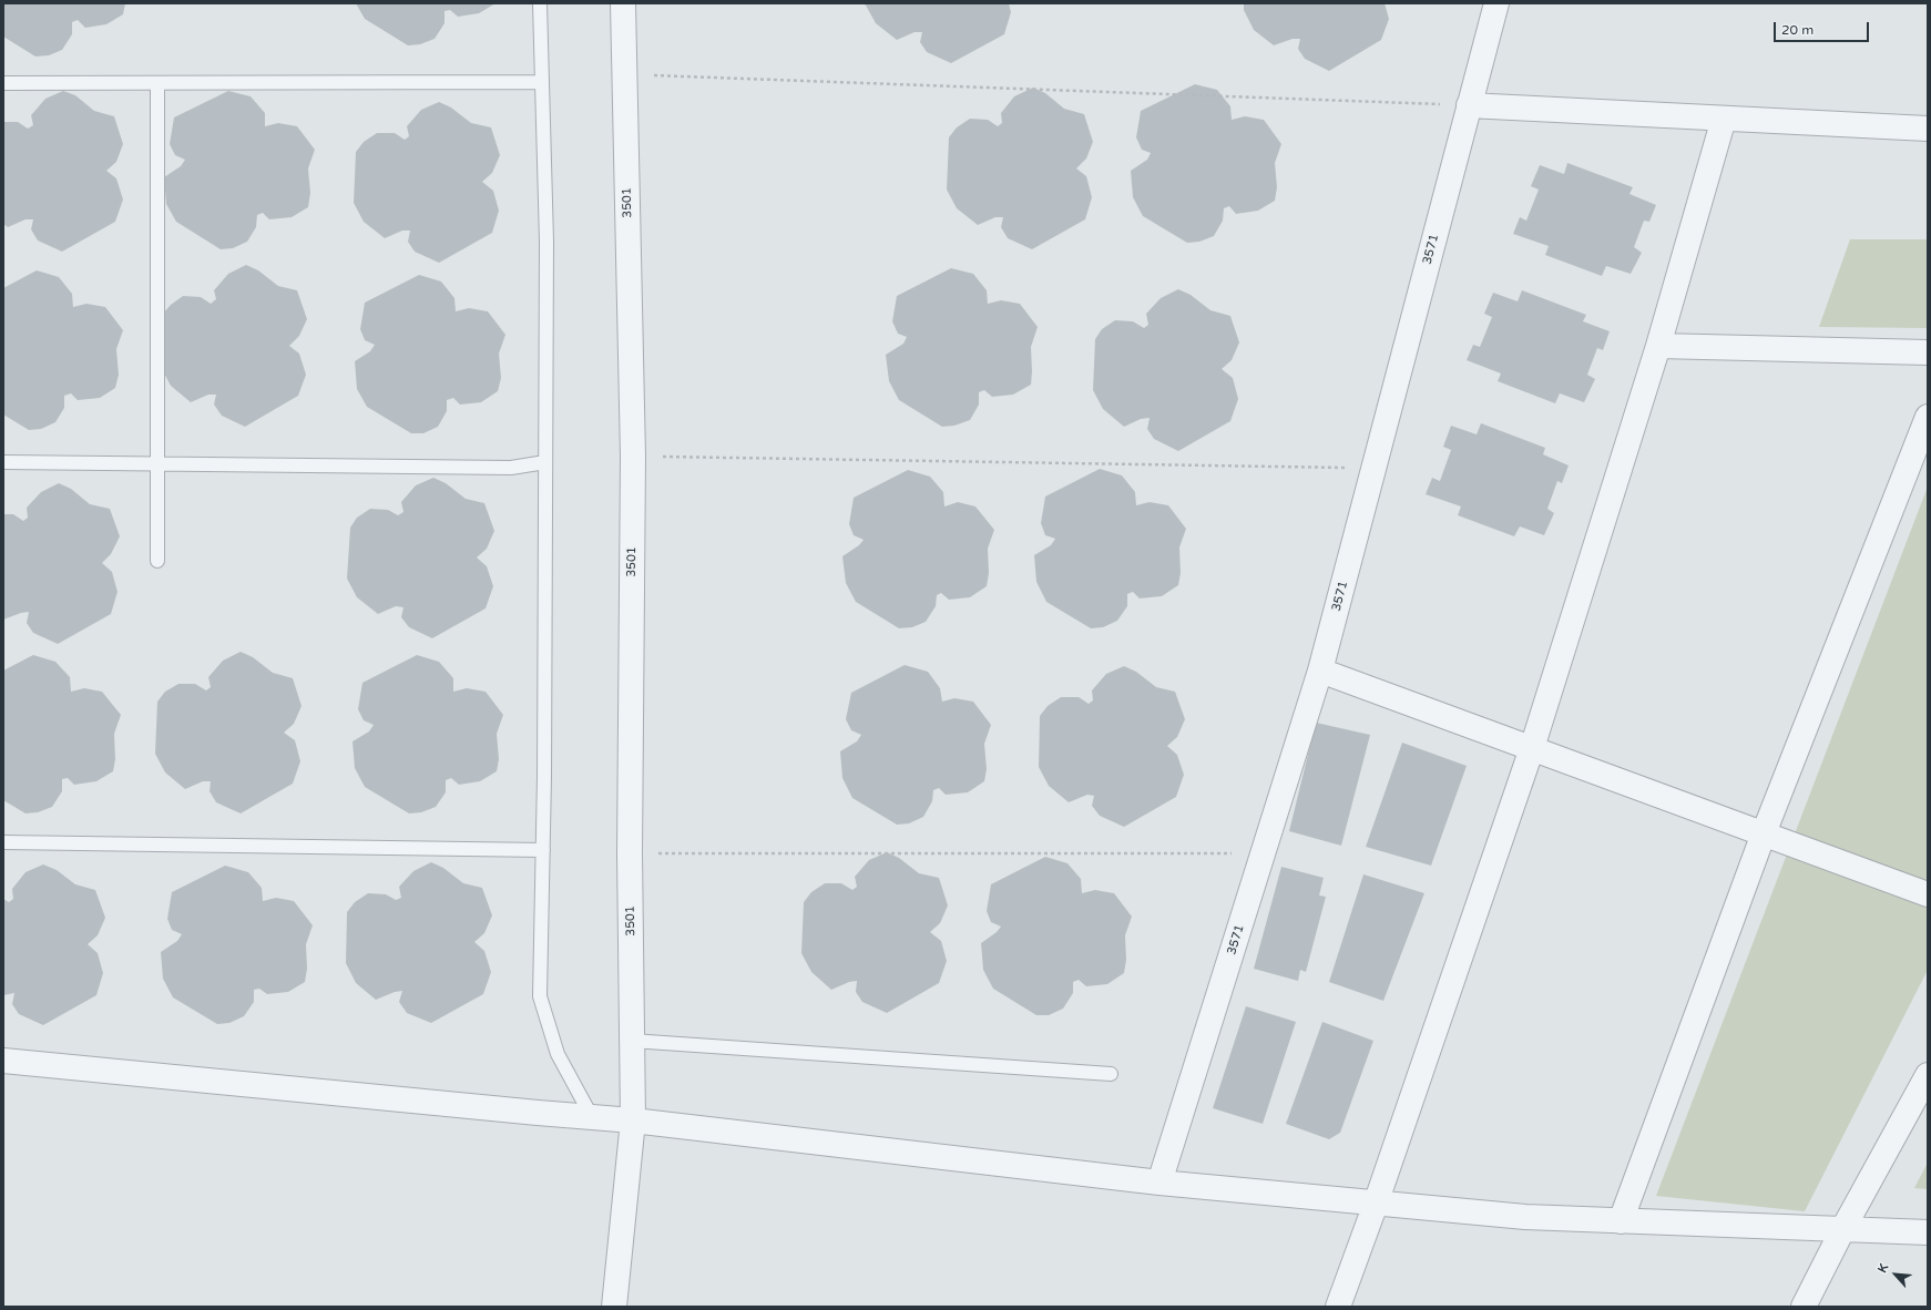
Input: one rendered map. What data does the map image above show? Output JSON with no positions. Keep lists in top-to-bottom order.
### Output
{
  "streets": {
    "street": ["3501", "3571"]
  },
  "scale_bar": "20 m",
  "north": "top left"
}
